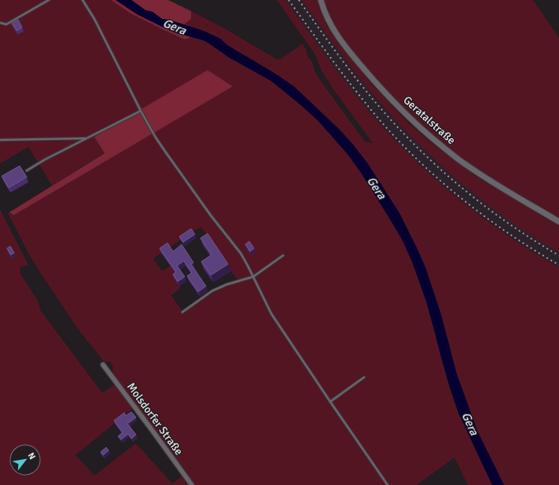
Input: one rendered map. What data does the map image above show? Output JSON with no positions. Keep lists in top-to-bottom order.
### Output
{
  "streets": {
    "street": ["Geratalstraße", "Molsdorfer Straße"]
  },
  "water": ["Gera"],
  "north": "top right"
}
